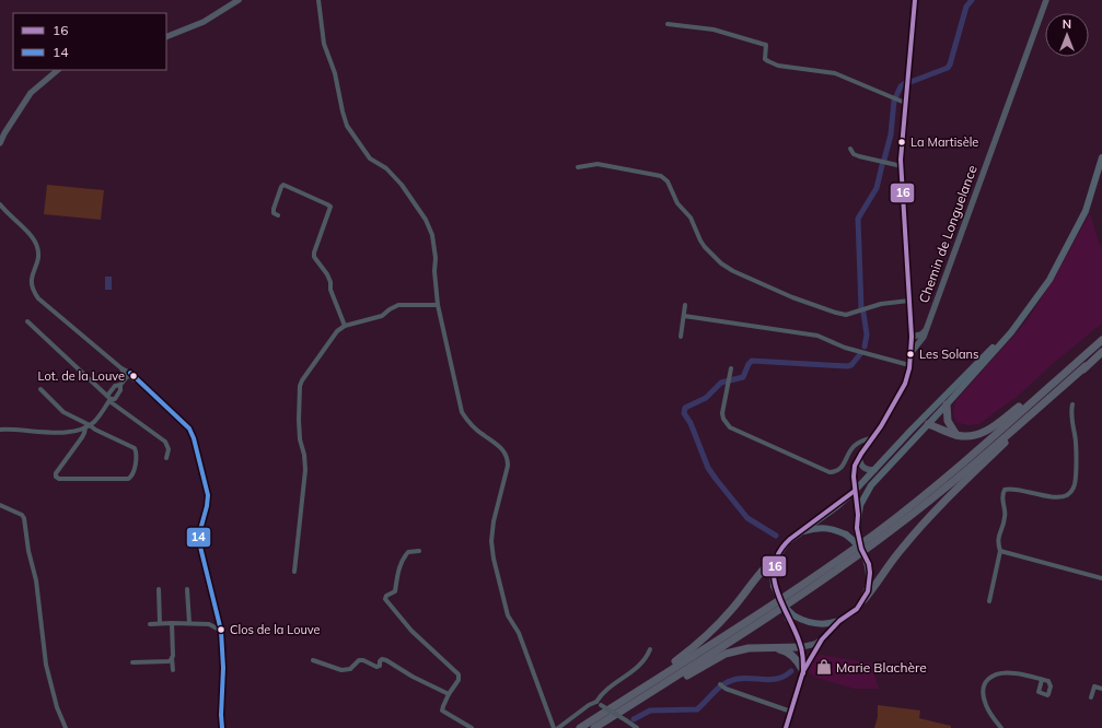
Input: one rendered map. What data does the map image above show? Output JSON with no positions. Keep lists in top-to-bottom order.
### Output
{
  "streets": {
    "street": ["Chemin de Longuelance"]
  },
  "places": {
    "other": [
      "La Martisèle",
      "Les Solans",
      "Lot. de la Louve",
      "Clos de la Louve"
    ],
    "shop": ["Marie Blachère"]
  },
  "lines": ["transit line 16", "transit line 14"],
  "legend": ["16", "14"],
  "north": "top"
}
